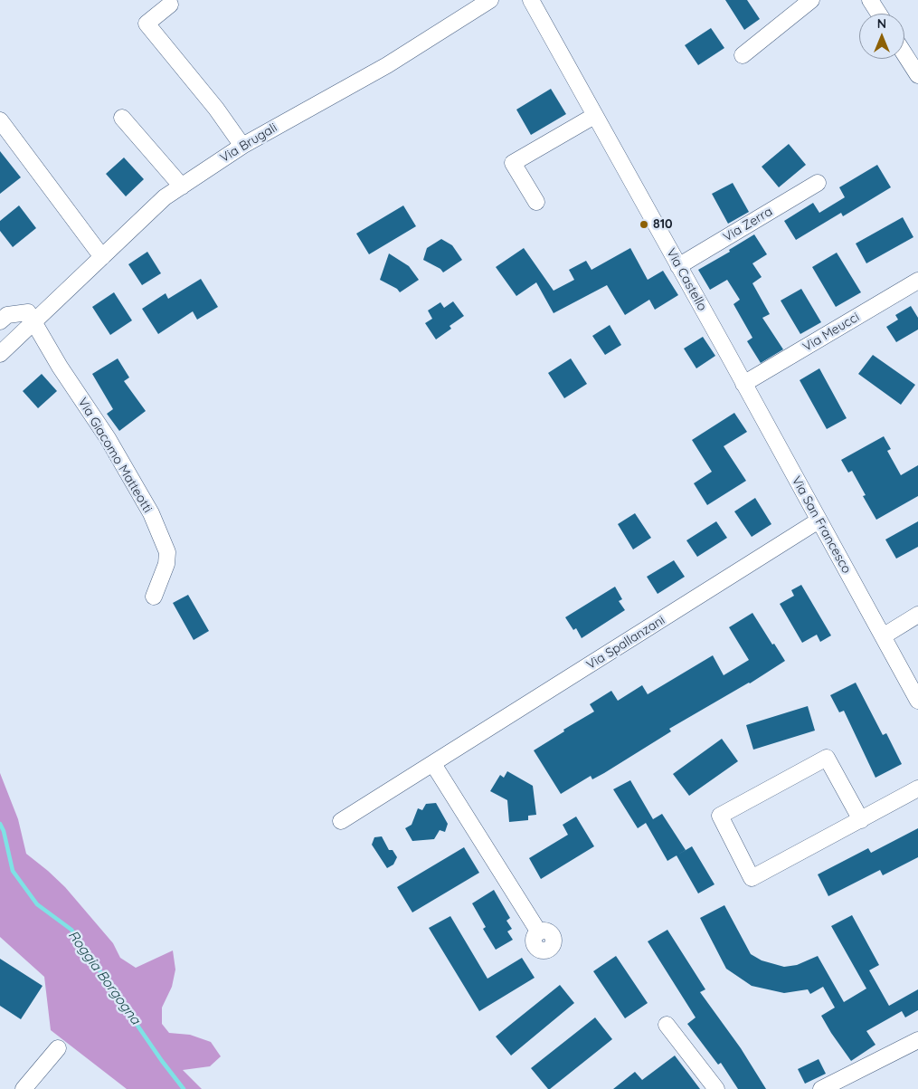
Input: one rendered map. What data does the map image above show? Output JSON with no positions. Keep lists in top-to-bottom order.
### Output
{
  "streets": {
    "street": [
      "Via Brugali",
      "Via Zerra",
      "Via Castello",
      "Via Meucci",
      "Via Giacomo Matteotti",
      "Via San Francesco",
      "Via Spallanzani"
    ]
  },
  "crossings": [
    ["Via Brugali", "Via Giacomo Matteotti"],
    ["Via Zerra", "Via Castello"],
    ["Via Castello", "Via San Francesco"],
    ["Via Meucci", "Via San Francesco"],
    ["Via San Francesco", "Via Spallanzani"]
  ],
  "water": ["Roggia Borgogna"],
  "places": ["810"],
  "north": "top"
}
